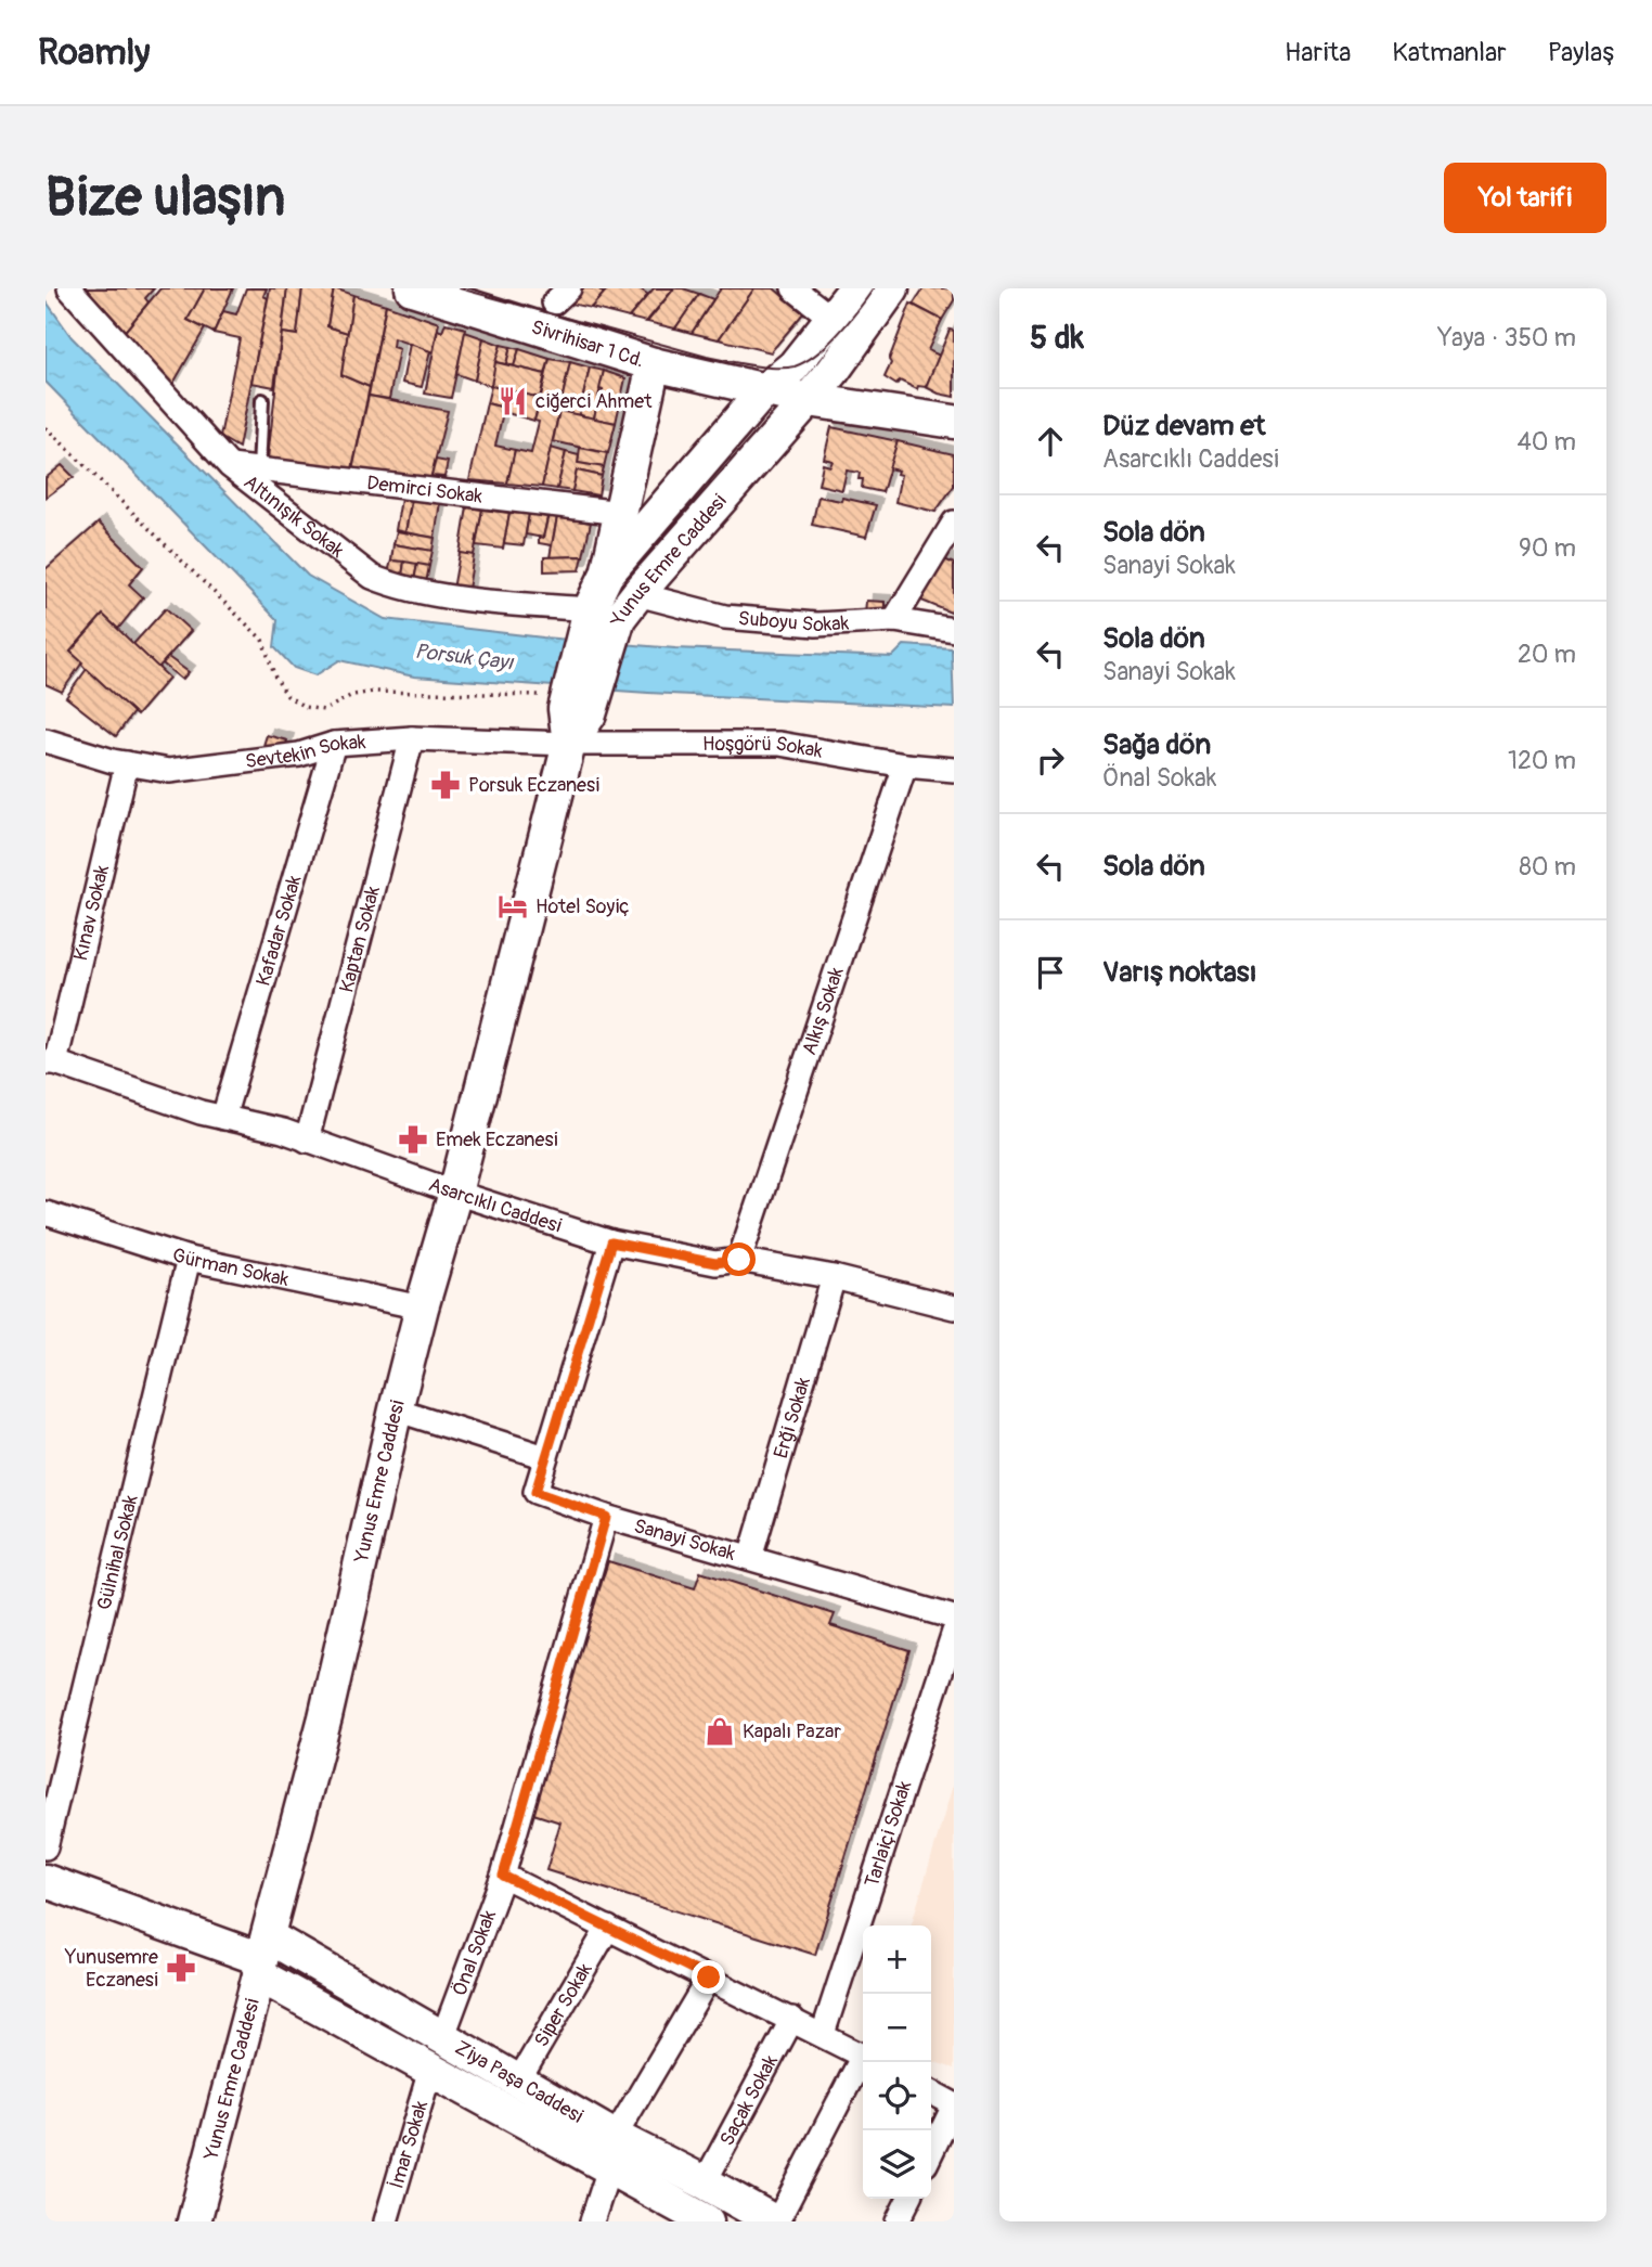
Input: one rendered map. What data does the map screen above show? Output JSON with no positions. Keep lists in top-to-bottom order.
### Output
{
  "streets": {
    "main road": ["Sivrihisar 1 Cd.", "Yunus Emre Caddesi", "Ziya Paşa Caddesi"],
    "street": [
      "Demirci Sokak",
      "Altınışık Sokak",
      "Suboyu Sokak",
      "Hoşgörü Sokak",
      "Sevtekin Sokak",
      "Kınav Sokak",
      "Kafadar Sokak",
      "Kaptan Sokak",
      "Alkış Sokak",
      "Asarcıklı Caddesi",
      "Gürman Sokak",
      "Erği Sokak",
      "Sanayi Sokak",
      "Gülnihal Sokak",
      "Tarlaiçi Sokak",
      "Önal Sokak",
      "Siper Sokak",
      "Saçak Sokak",
      "İmar Sokak"
    ]
  },
  "crossings": [
    ["Sivrihisar 1 Cd.", "Yunus Emre Caddesi"],
    ["Demirci Sokak", "Altınışık Sokak"],
    ["Demirci Sokak", "Yunus Emre Caddesi"],
    ["Altınışık Sokak", "Yunus Emre Caddesi"],
    ["Altınışık Sokak", "Suboyu Sokak"],
    ["Yunus Emre Caddesi", "Suboyu Sokak"],
    ["Yunus Emre Caddesi", "Hoşgörü Sokak"],
    ["Yunus Emre Caddesi", "Sevtekin Sokak"],
    ["Yunus Emre Caddesi", "Asarcıklı Caddesi"],
    ["Yunus Emre Caddesi", "Gürman Sokak"],
    ["Yunus Emre Caddesi", "Ziya Paşa Caddesi"],
    ["Hoşgörü Sokak", "Sevtekin Sokak"],
    ["Hoşgörü Sokak", "Alkış Sokak"],
    ["Sevtekin Sokak", "Kınav Sokak"],
    ["Sevtekin Sokak", "Kafadar Sokak"],
    ["Sevtekin Sokak", "Kaptan Sokak"],
    ["Kınav Sokak", "Asarcıklı Caddesi"],
    ["Kafadar Sokak", "Asarcıklı Caddesi"],
    ["Kaptan Sokak", "Asarcıklı Caddesi"],
    ["Alkış Sokak", "Asarcıklı Caddesi"],
    ["Asarcıklı Caddesi", "Erği Sokak"],
    ["Asarcıklı Caddesi", "Sanayi Sokak"],
    ["Gürman Sokak", "Gülnihal Sokak"],
    ["Erği Sokak", "Sanayi Sokak"],
    ["Sanayi Sokak", "Önal Sokak"],
    ["Önal Sokak", "Ziya Paşa Caddesi"],
    ["Siper Sokak", "Ziya Paşa Caddesi"],
    ["Ziya Paşa Caddesi", "Saçak Sokak"],
    ["Ziya Paşa Caddesi", "İmar Sokak"]
  ],
  "water": ["Porsuk Çayı"],
  "places": {
    "restaurant": ["ciğerci Ahmet"],
    "pharmacy": ["Porsuk Eczanesi", "Emek Eczanesi", "Yunusemre Eczanesi"],
    "hotel": ["Hotel Soyiç"],
    "shop": ["Kapalı Pazar"]
  },
  "page": {
    "header": "Roamly",
    "nav": ["Harita", "Katmanlar", "Paylaş"],
    "buttons": "Yol tarifi",
    "title": "Bize ulaşın",
    "heading": ["5 dk", "Yaya · 350 m"],
    "list": [
      ["Düz devam et", "Asarcıklı Caddesi", "40 m"],
      ["Sola dön", "Sanayi Sokak", "90 m"],
      ["Sola dön", "Sanayi Sokak", "20 m"],
      ["Sağa dön", "Önal Sokak", "120 m"],
      ["Sola dön", "80 m"],
      "Varış noktası"
    ],
    "map_buttons": ["+", "−"]
  }
}
